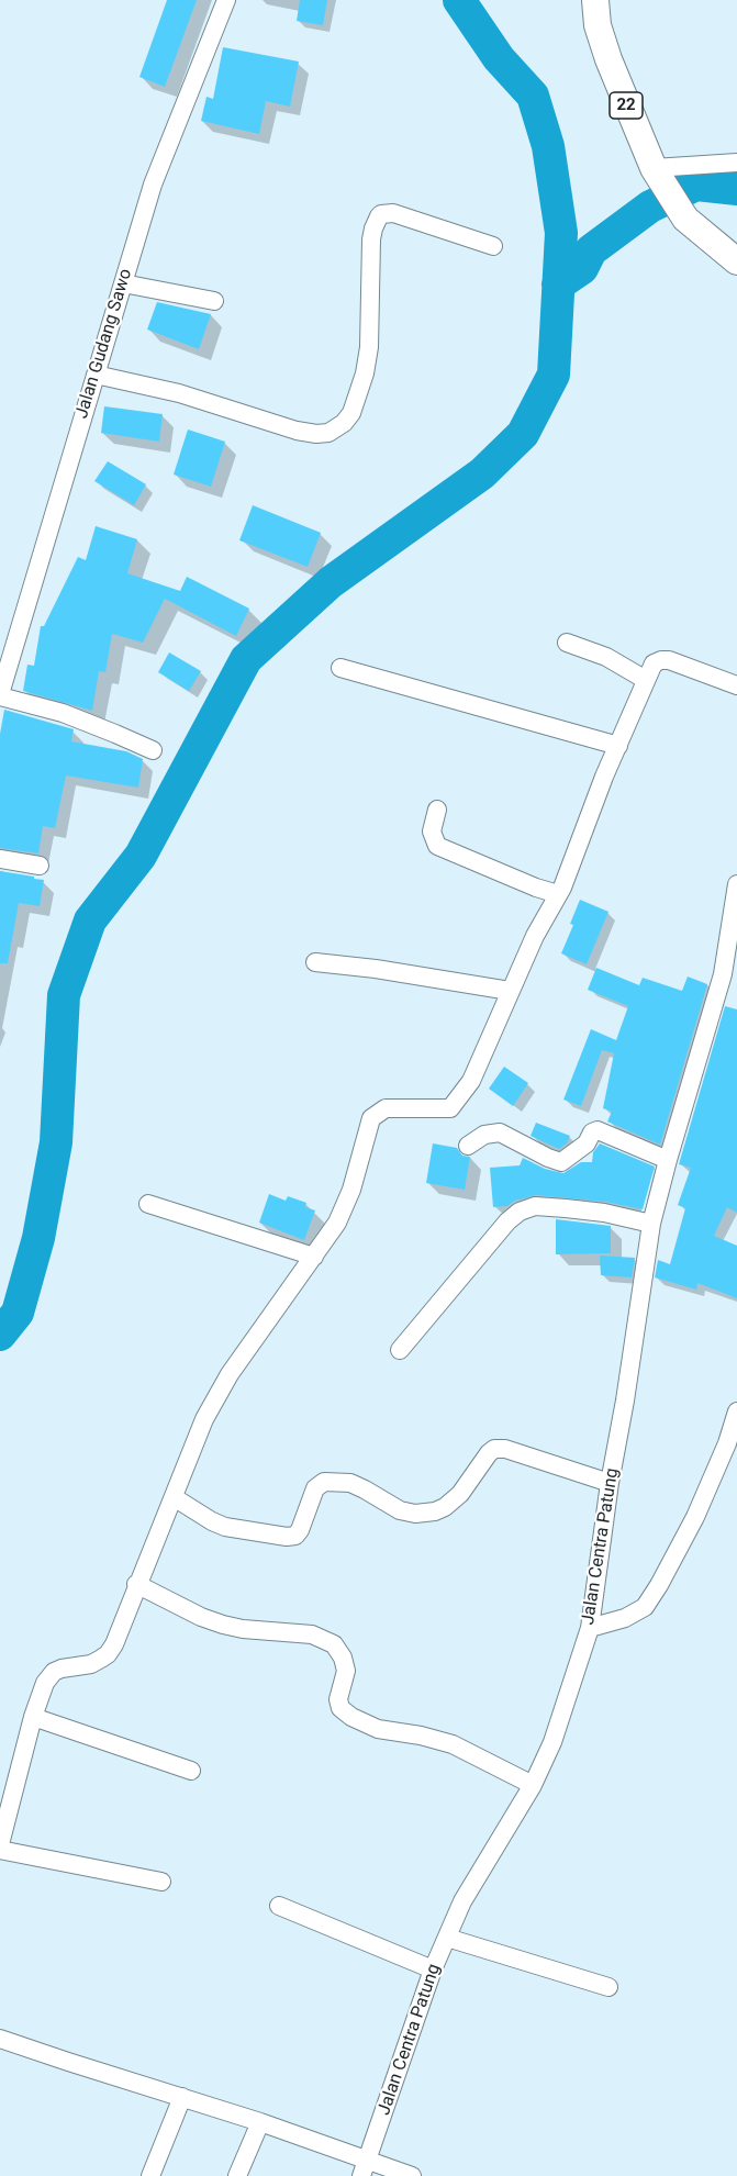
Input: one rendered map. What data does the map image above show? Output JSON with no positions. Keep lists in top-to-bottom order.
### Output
{
  "streets": {
    "highway": ["22"],
    "street": ["Jalan Gudang Sawo", "Jalan Centra Patung"]
  }
}
